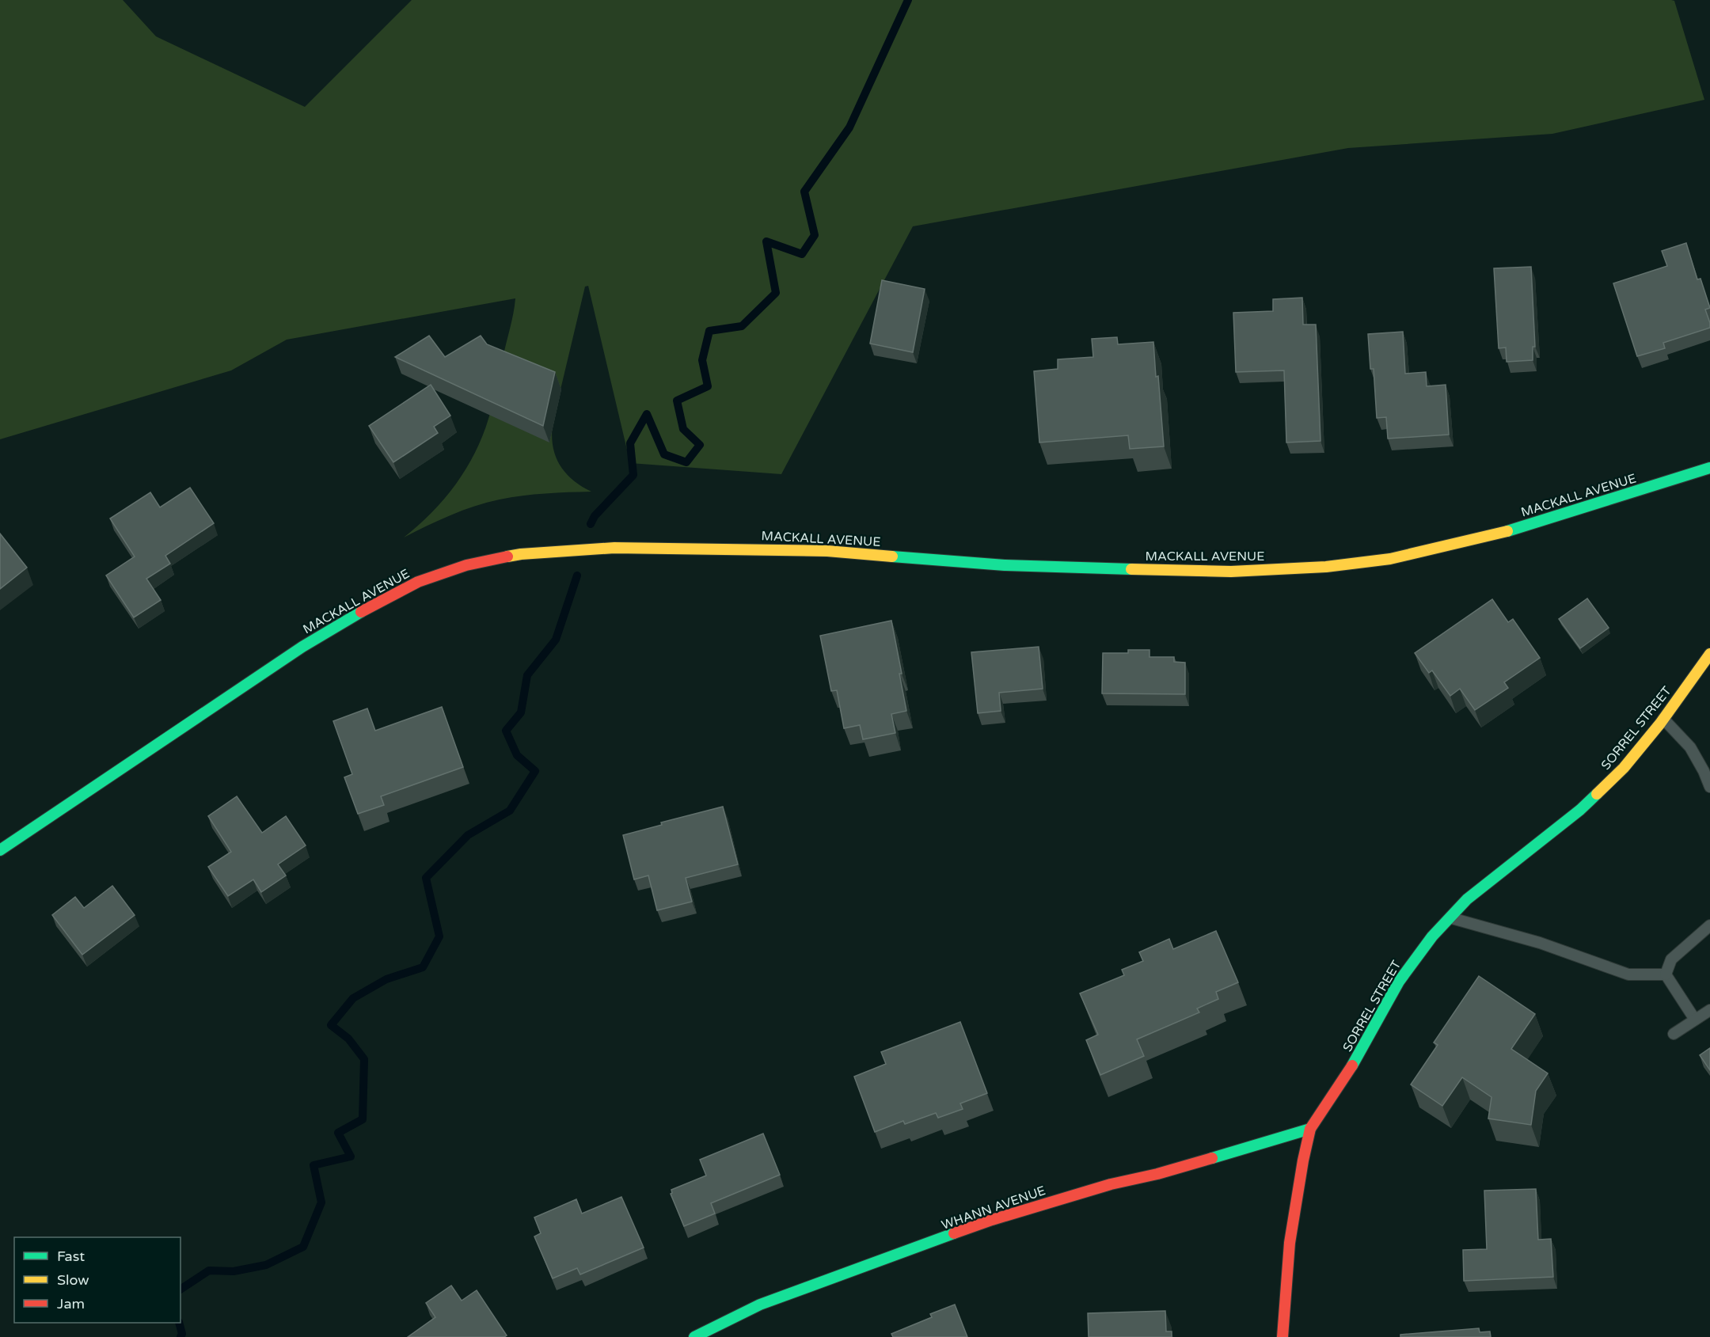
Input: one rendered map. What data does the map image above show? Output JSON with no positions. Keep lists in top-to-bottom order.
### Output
{
  "streets": {
    "street": ["MACKALL AVENUE", "SORREL STREET", "WHANN AVENUE"]
  },
  "crossings": [
    ["SORREL STREET", "WHANN AVENUE"]
  ],
  "legend": ["Fast", "Slow", "Jam"]
}
